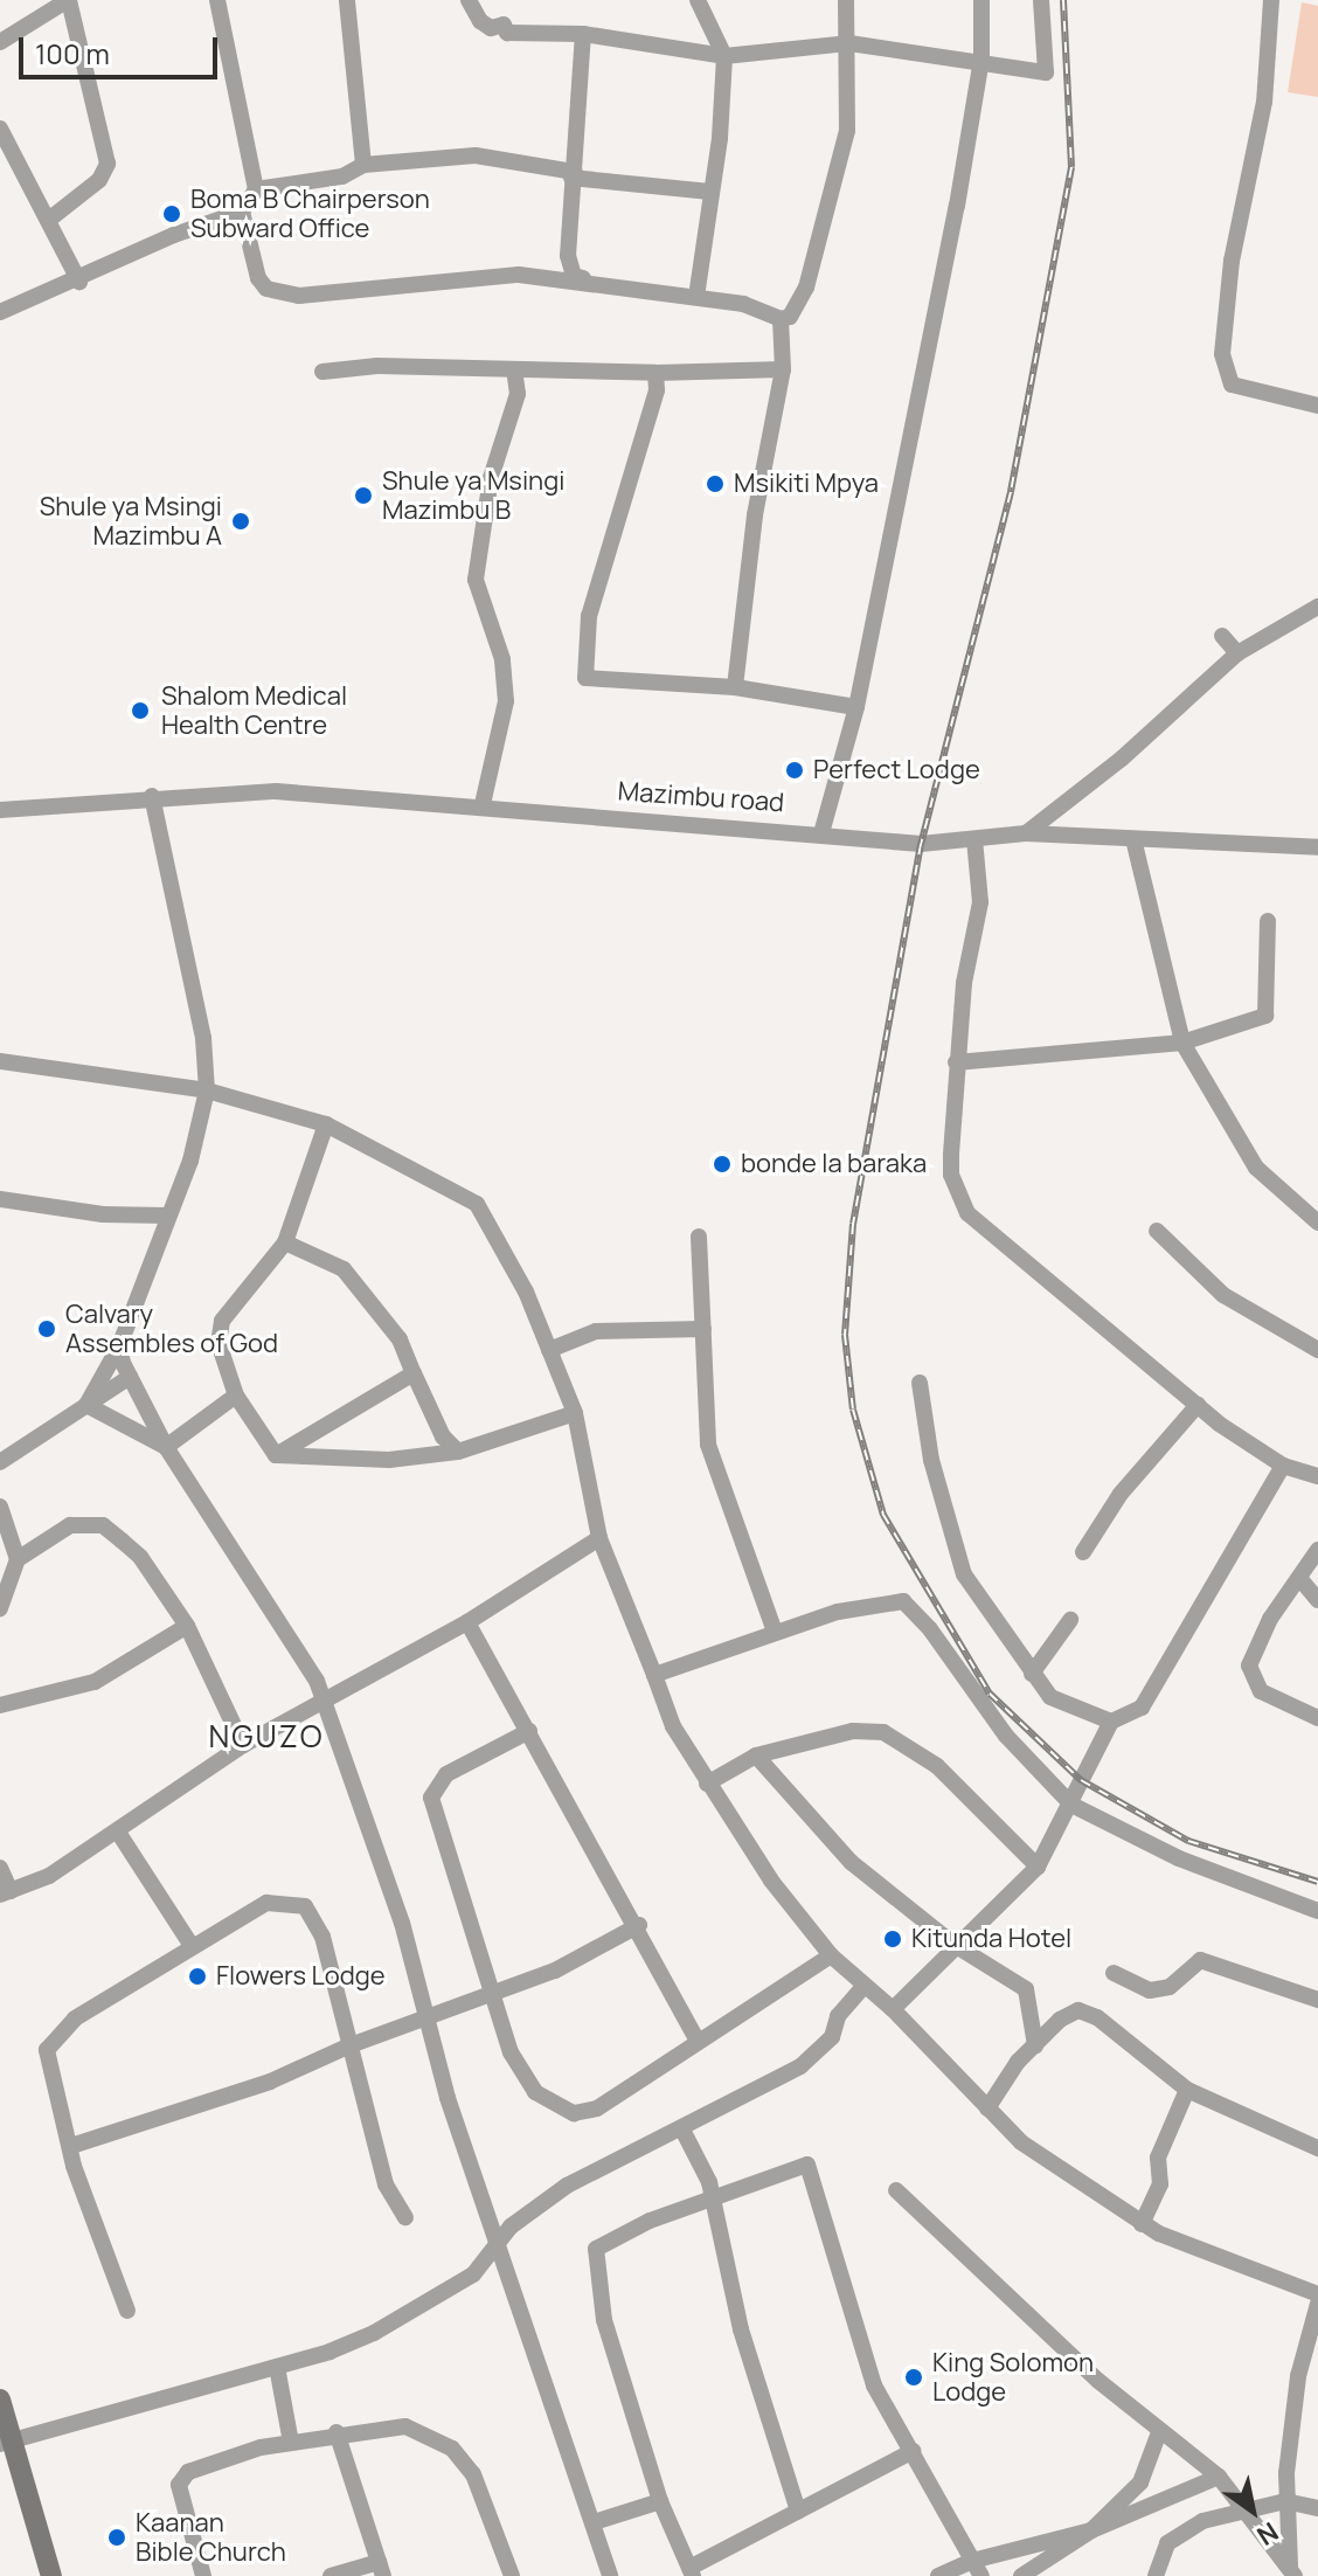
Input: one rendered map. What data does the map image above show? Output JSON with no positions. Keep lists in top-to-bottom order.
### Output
{
  "streets": {
    "street": ["Mazimbu road"]
  },
  "districts": ["NGUZO"],
  "places": [
    "Boma B Chairperson Subward Office",
    "Msikiti Mpya",
    "Shule ya Msingi Mazimbu B",
    "Shule ya Msingi Mazimbu A",
    "Shalom Medical Health Centre",
    "Perfect Lodge",
    "bonde la baraka",
    "Calvary Assembles of God",
    "Kitunda Hotel",
    "Flowers Lodge",
    "King Solomon Lodge",
    "Kaanan Bible Church"
  ],
  "scale_bar": "100 m",
  "north": "bottom right"
}
